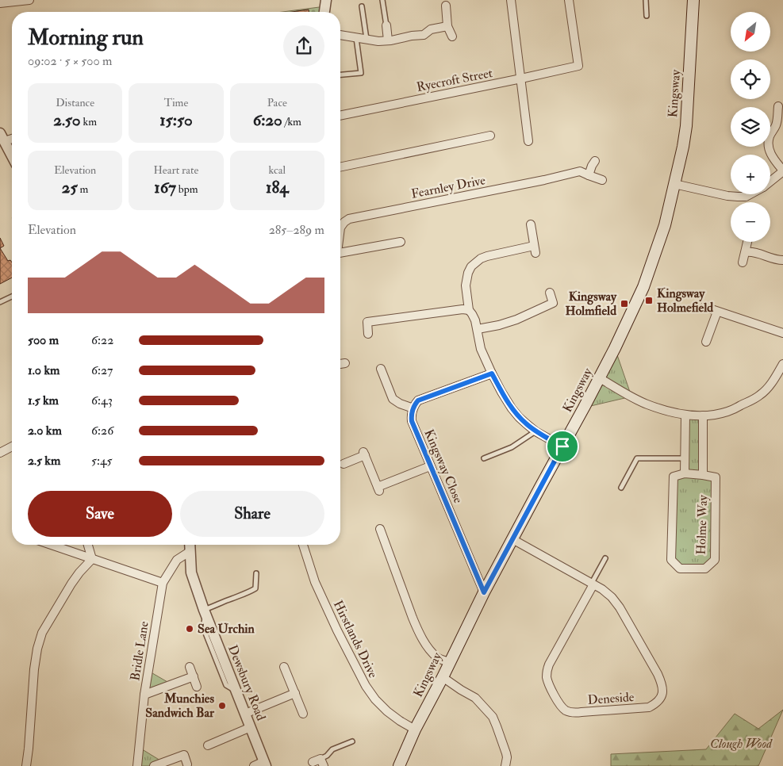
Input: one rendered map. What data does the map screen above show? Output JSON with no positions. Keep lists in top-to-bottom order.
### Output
{
  "streets": {
    "main road": ["Kingsway"],
    "street": [
      "Ryecroft Street",
      "Fearnley Drive",
      "Kingsway Close",
      "Holme Way",
      "Hirstlands Drive",
      "Bridle Lane",
      "Dewsbury Road",
      "Deneside"
    ]
  },
  "crossings": [
    ["Kingsway", "Kingsway Close"],
    ["Kingsway", "Hirstlands Drive"],
    ["Kingsway", "Deneside"]
  ],
  "parks": ["Clough Wood"],
  "places": {
    "transit": ["Kingsway Holmefield", "Kingsway Holmfield"],
    "other": ["Sea Urchin", "Munchies Sandwich Bar"]
  },
  "north": "bottom left",
  "page": {
    "map_buttons": ["+", "−"],
    "heading": ["Morning run", "09:02 · 5 × 500 m"],
    "stats": [
      ["Distance", "2.50 km"],
      ["Time", "15:50"],
      ["Pace", "6:20 /km"],
      ["Elevation", "25 m"],
      ["Heart rate", "167 bpm"],
      ["kcal", "184"]
    ],
    "chart": ["Elevation", "285–289 m"],
    "list": [
      {
        "name": "500 m",
        "note": "6:22"
      },
      {
        "name": "1.0 km",
        "note": "6:27"
      },
      {
        "name": "1.5 km",
        "note": "6:43"
      },
      {
        "name": "2.0 km",
        "note": "6:26"
      },
      {
        "name": "2.5 km",
        "note": "5:45"
      }
    ],
    "buttons": ["Save", "Share"]
  }
}
